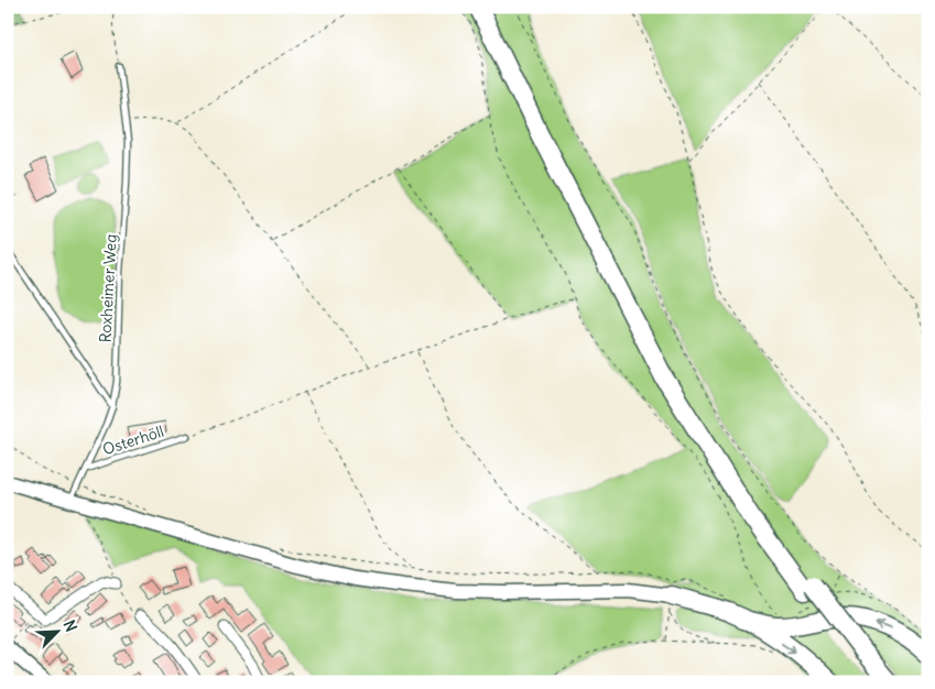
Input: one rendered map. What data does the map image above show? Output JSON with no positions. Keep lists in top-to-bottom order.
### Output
{
  "streets": {
    "lane": ["Roxheimer Weg", "Osterhöll"]
  },
  "crossings": [
    ["Roxheimer Weg", "Osterhöll"]
  ],
  "north": "top right"
}
